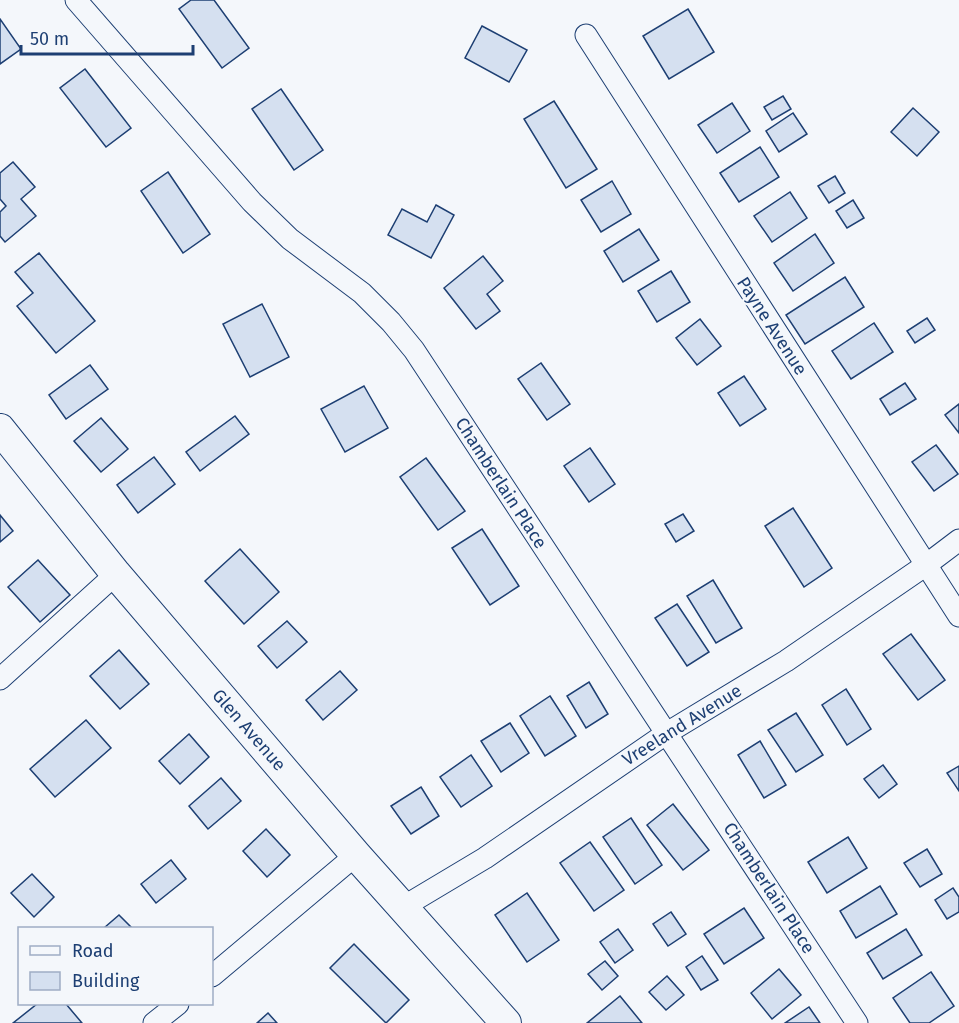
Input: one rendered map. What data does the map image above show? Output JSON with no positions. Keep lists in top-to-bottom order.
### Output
{
  "streets": {
    "street": [
      "Payne Avenue",
      "Chamberlain Place",
      "Vreeland Avenue",
      "Glen Avenue"
    ]
  },
  "crossings": [
    ["Payne Avenue", "Vreeland Avenue"],
    ["Chamberlain Place", "Vreeland Avenue"],
    ["Vreeland Avenue", "Glen Avenue"]
  ],
  "legend": ["Road", "Building"],
  "scale_bar": "50 m"
}
